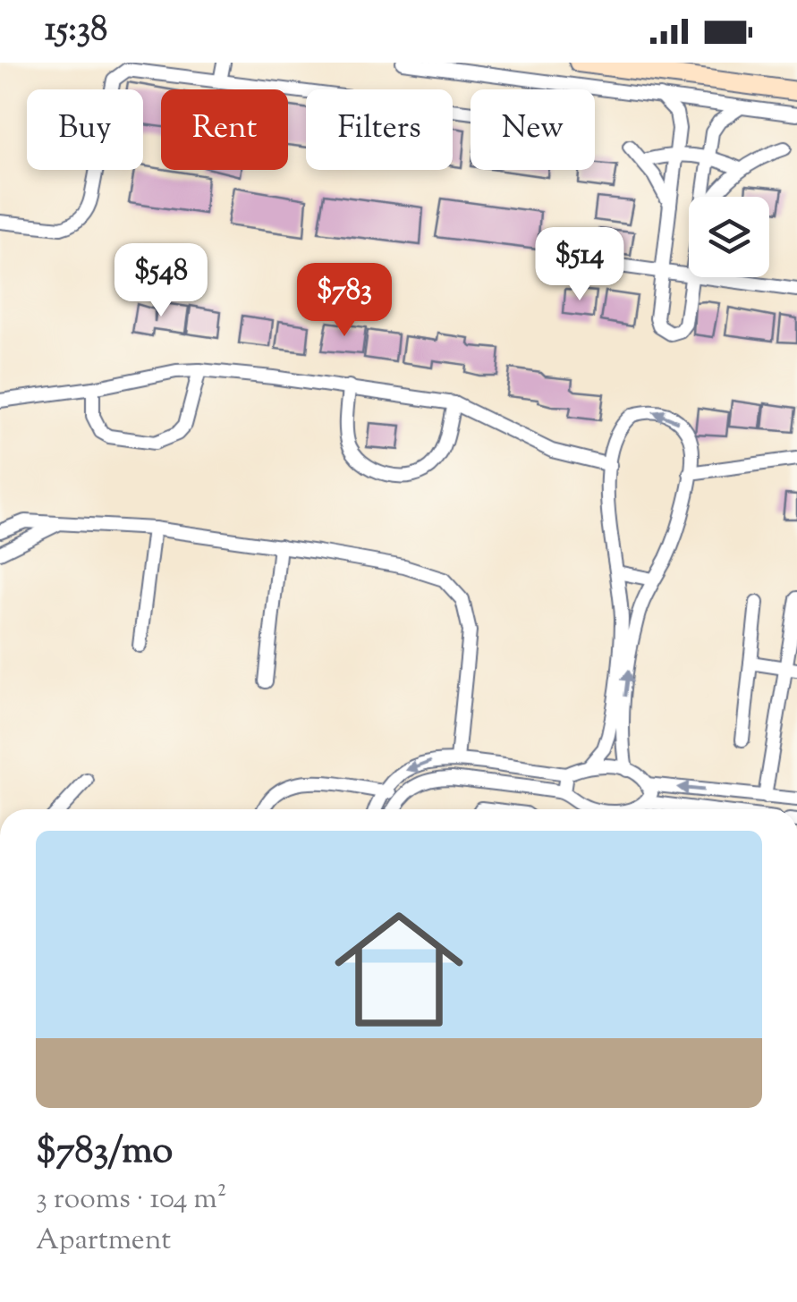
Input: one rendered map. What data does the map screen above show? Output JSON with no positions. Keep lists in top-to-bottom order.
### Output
{
  "page": {
    "status": "15:38",
    "chip": [
      "Buy",
      "Rent",
      "Filters",
      "New"
    ],
    "price": ["$514", "$548", "$783"],
    "list": [
      {
        "name": "$783/mo",
        "note": "3 rooms · 104 m² · Apartment"
      }
    ]
  }
}
